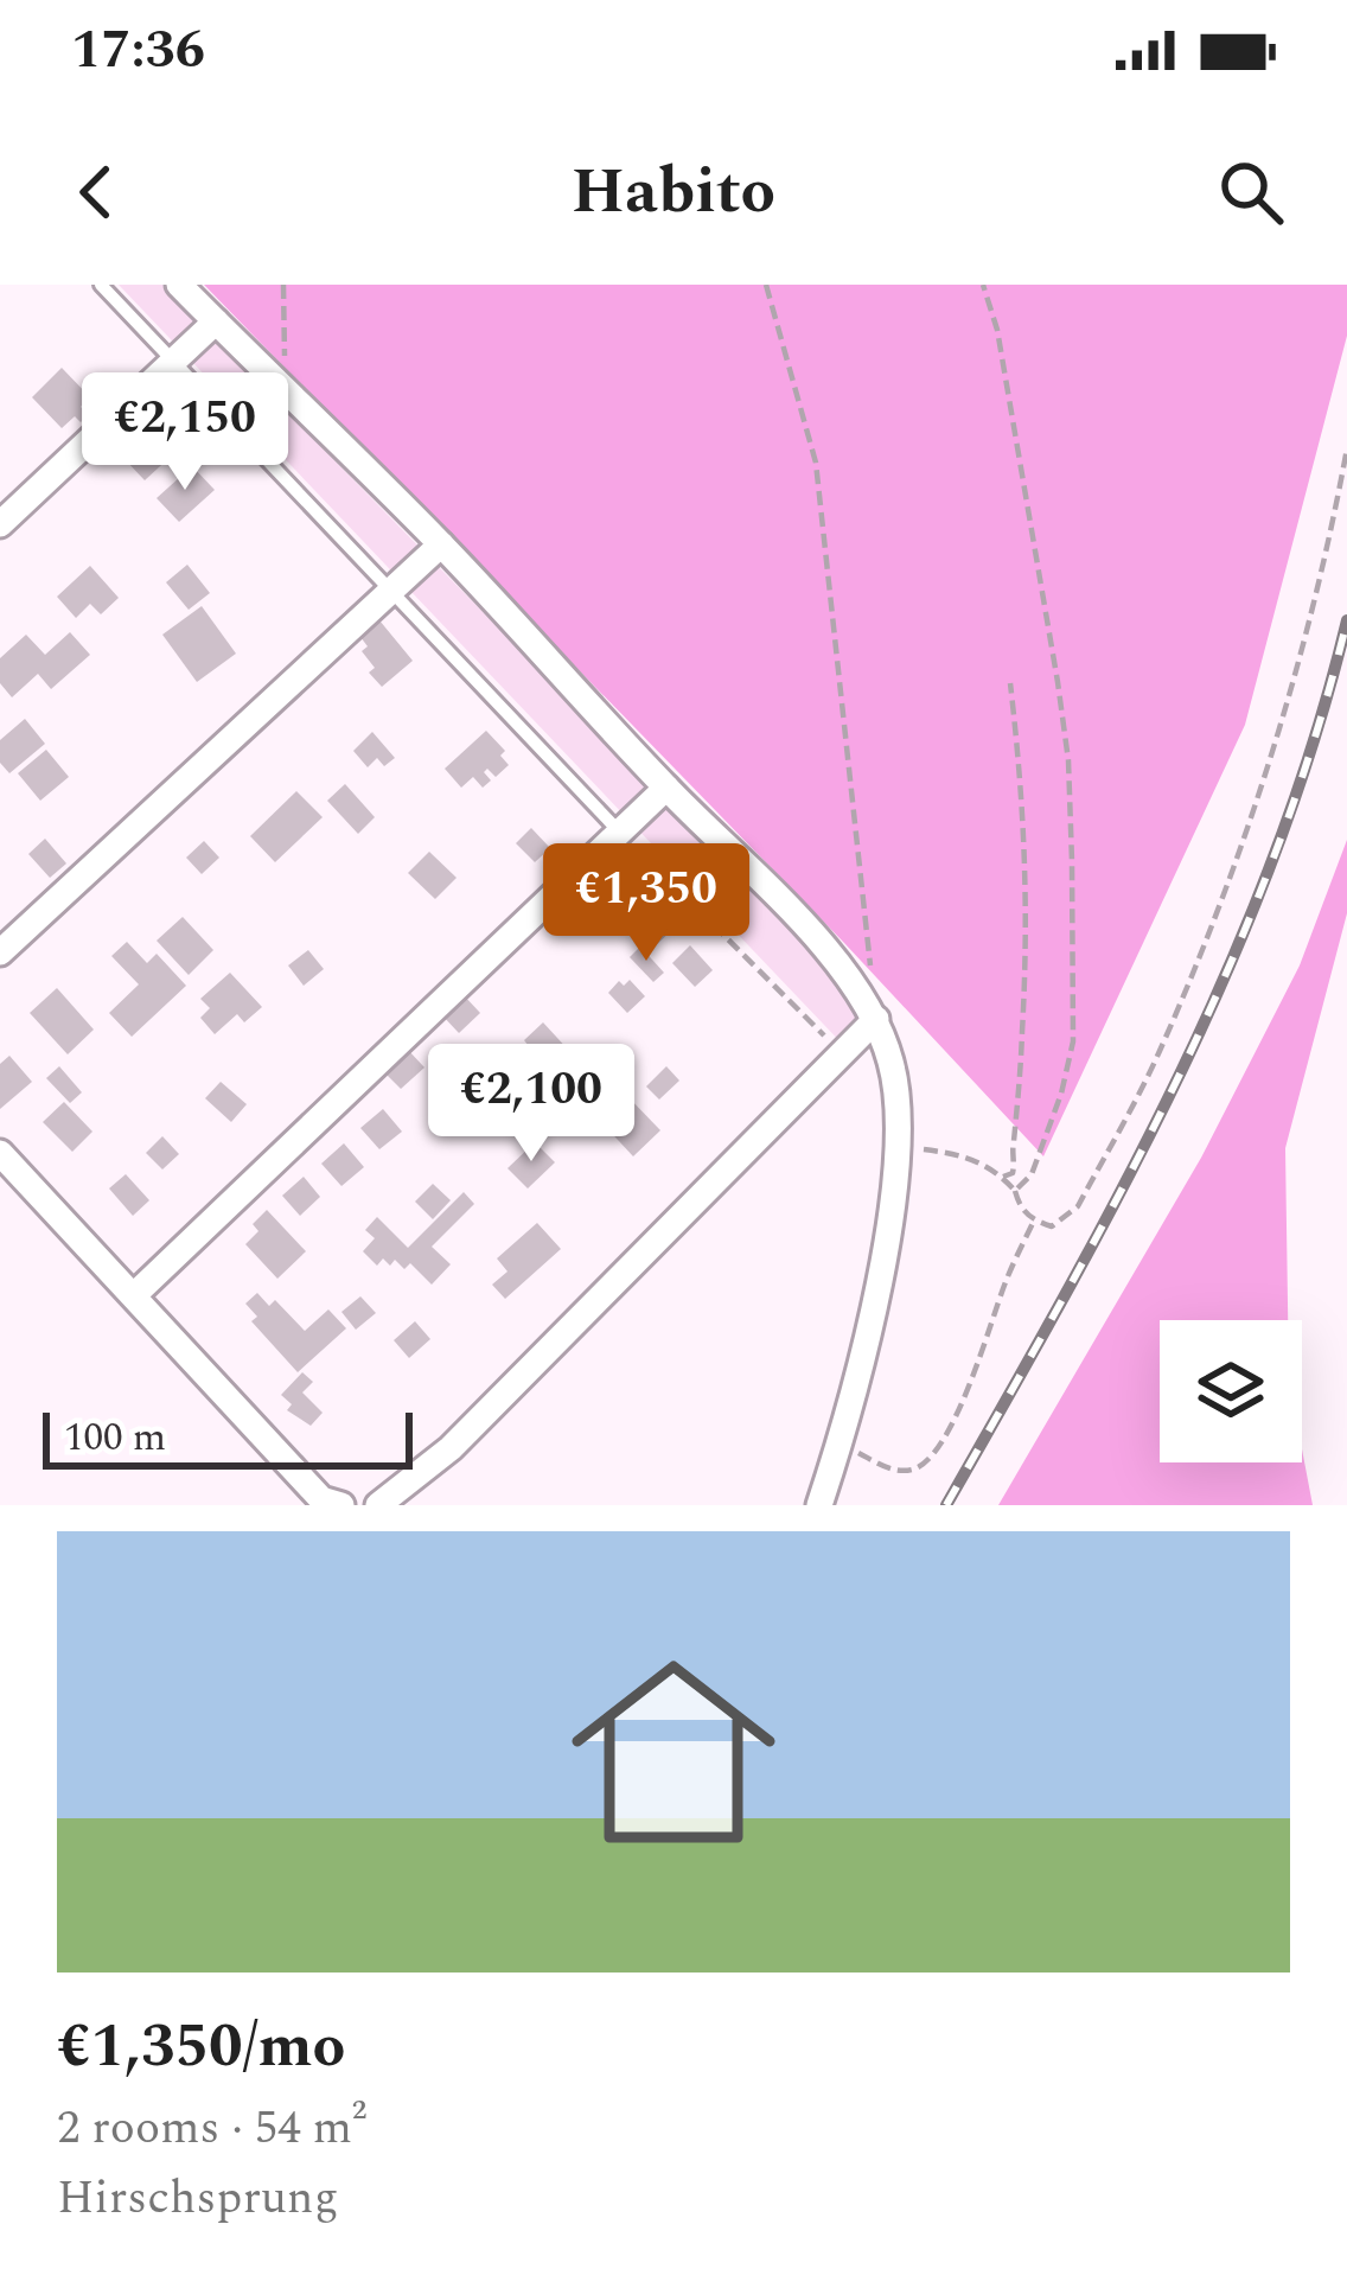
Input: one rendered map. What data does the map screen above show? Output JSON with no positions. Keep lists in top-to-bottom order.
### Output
{
  "scale_bar": "100 m",
  "page": {
    "status": "17:36",
    "header": "Habito",
    "price": ["€2,150", "€1,350", "€2,100"],
    "scale": "100 m",
    "list": [
      {
        "name": "€1,350/mo",
        "note": "2 rooms · 54 m² · Hirschsprung"
      }
    ]
  }
}
